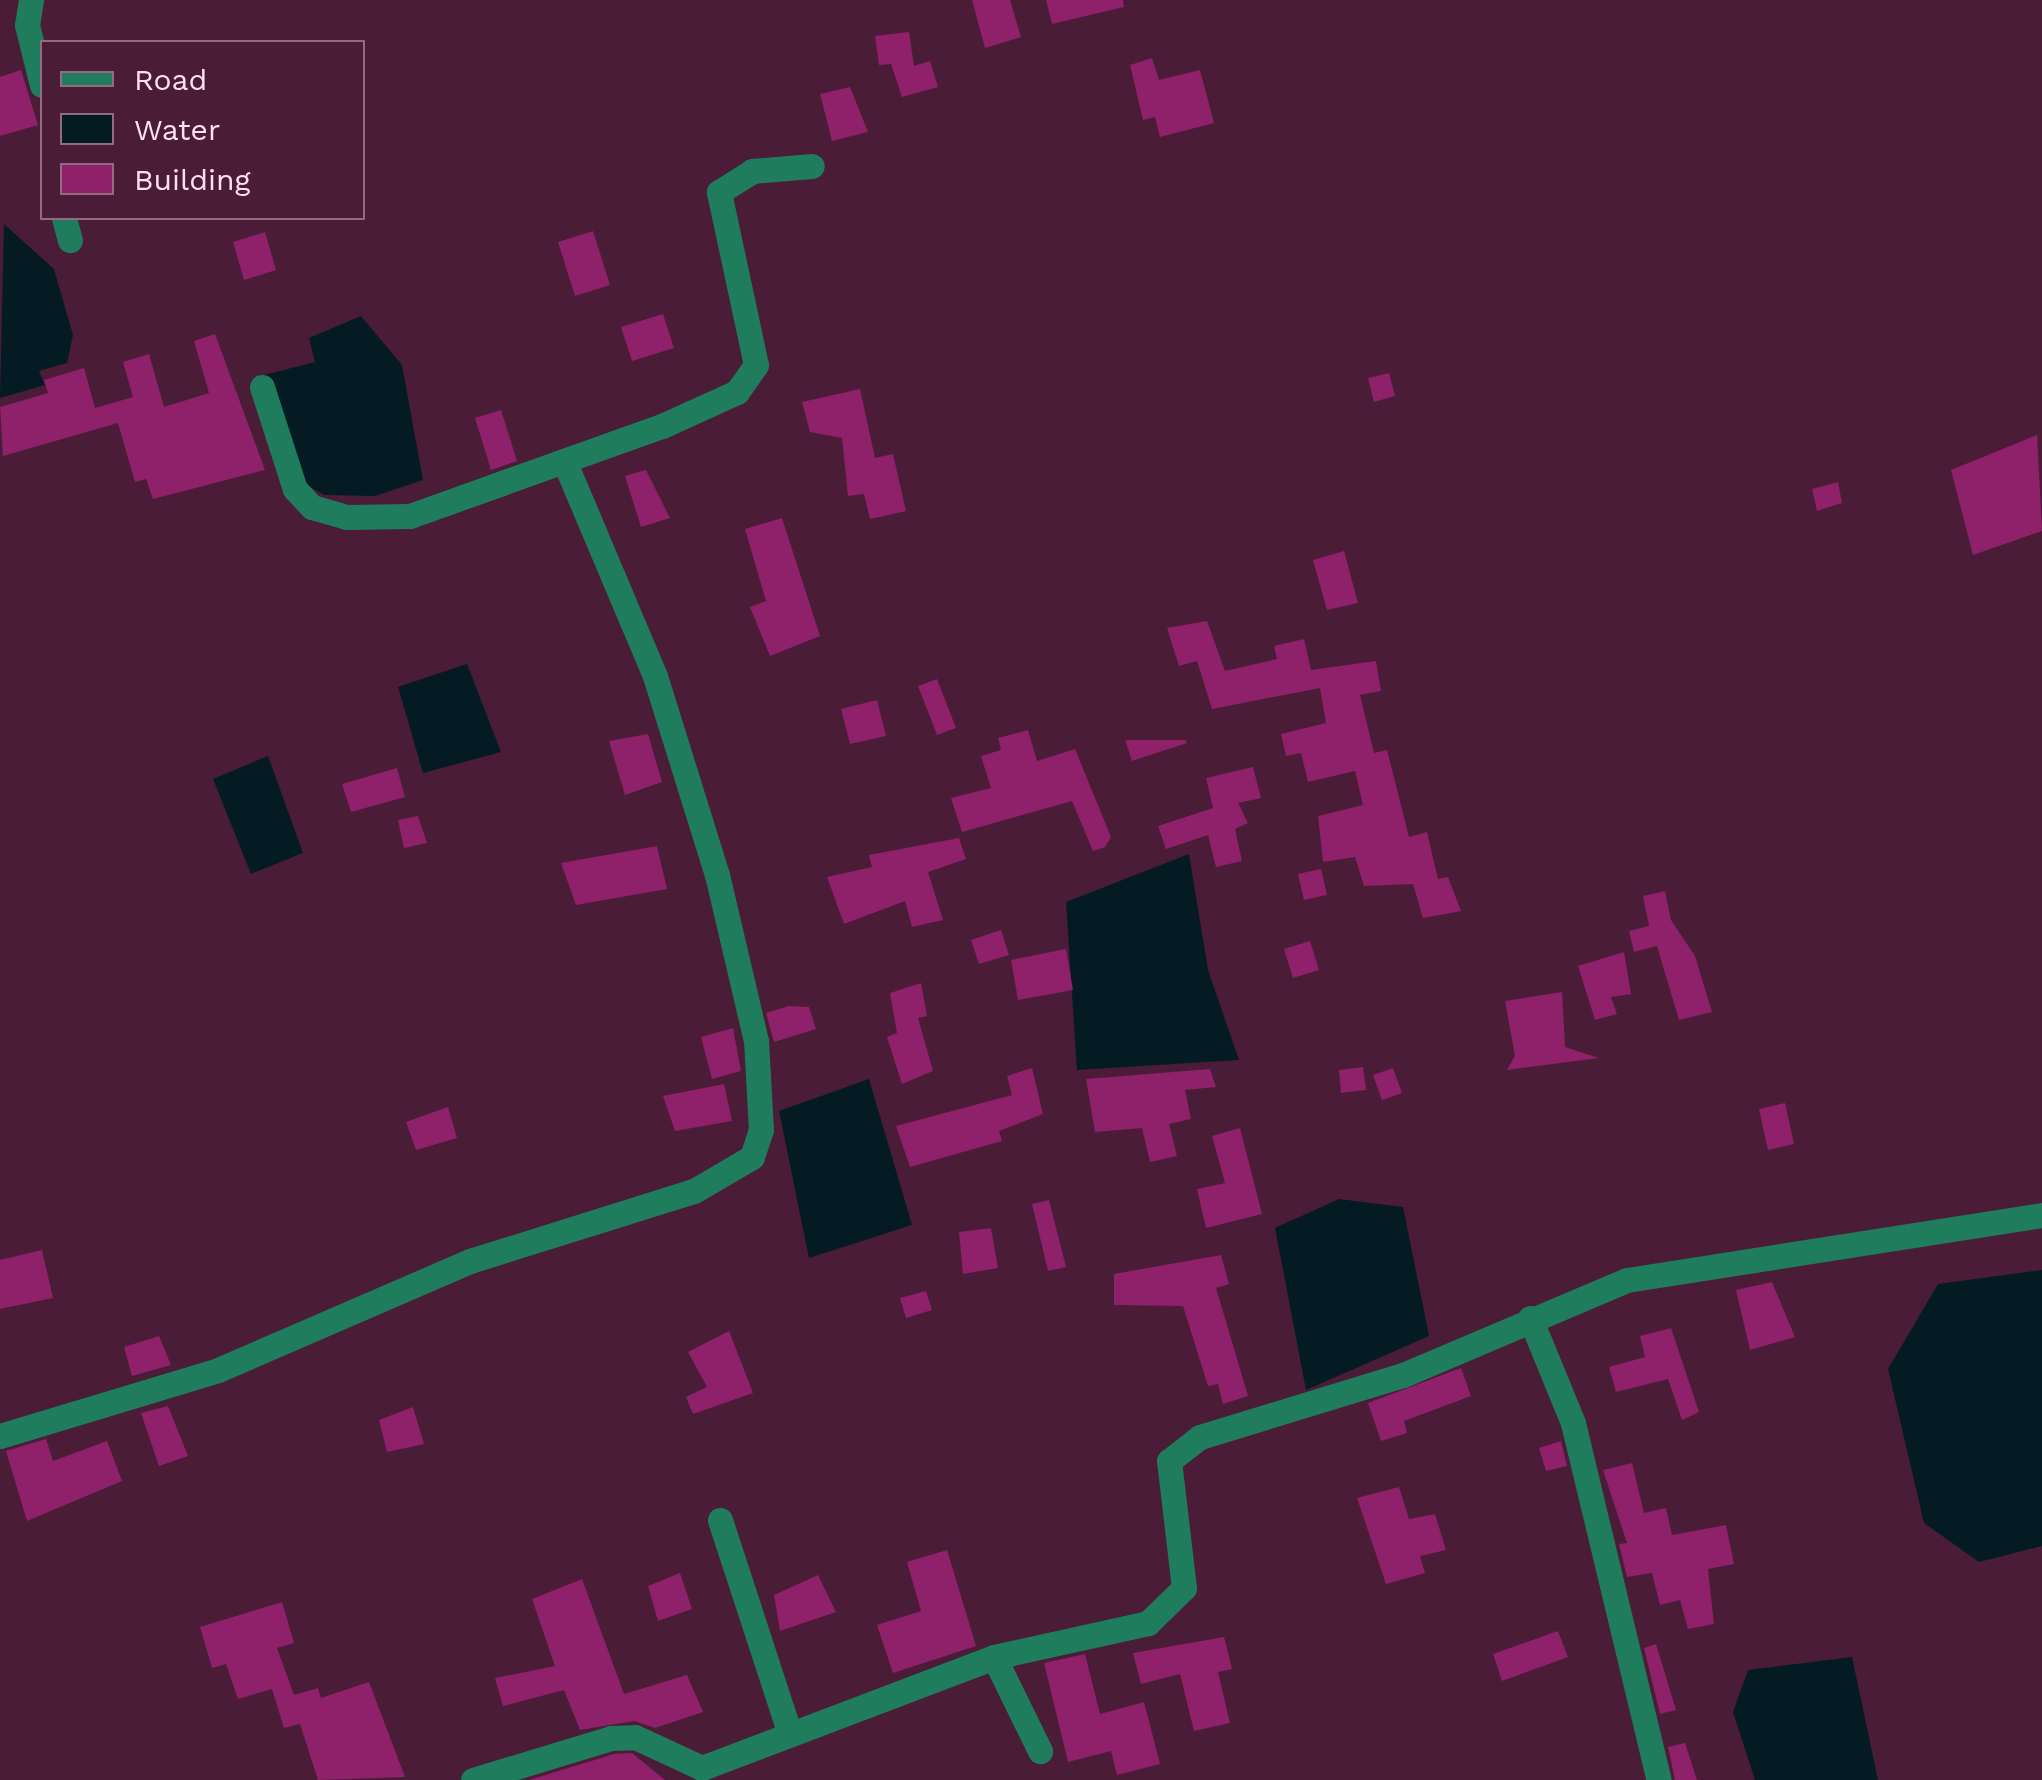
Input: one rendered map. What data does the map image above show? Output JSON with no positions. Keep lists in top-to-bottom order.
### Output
{
  "legend": ["Road", "Water", "Building"]
}
